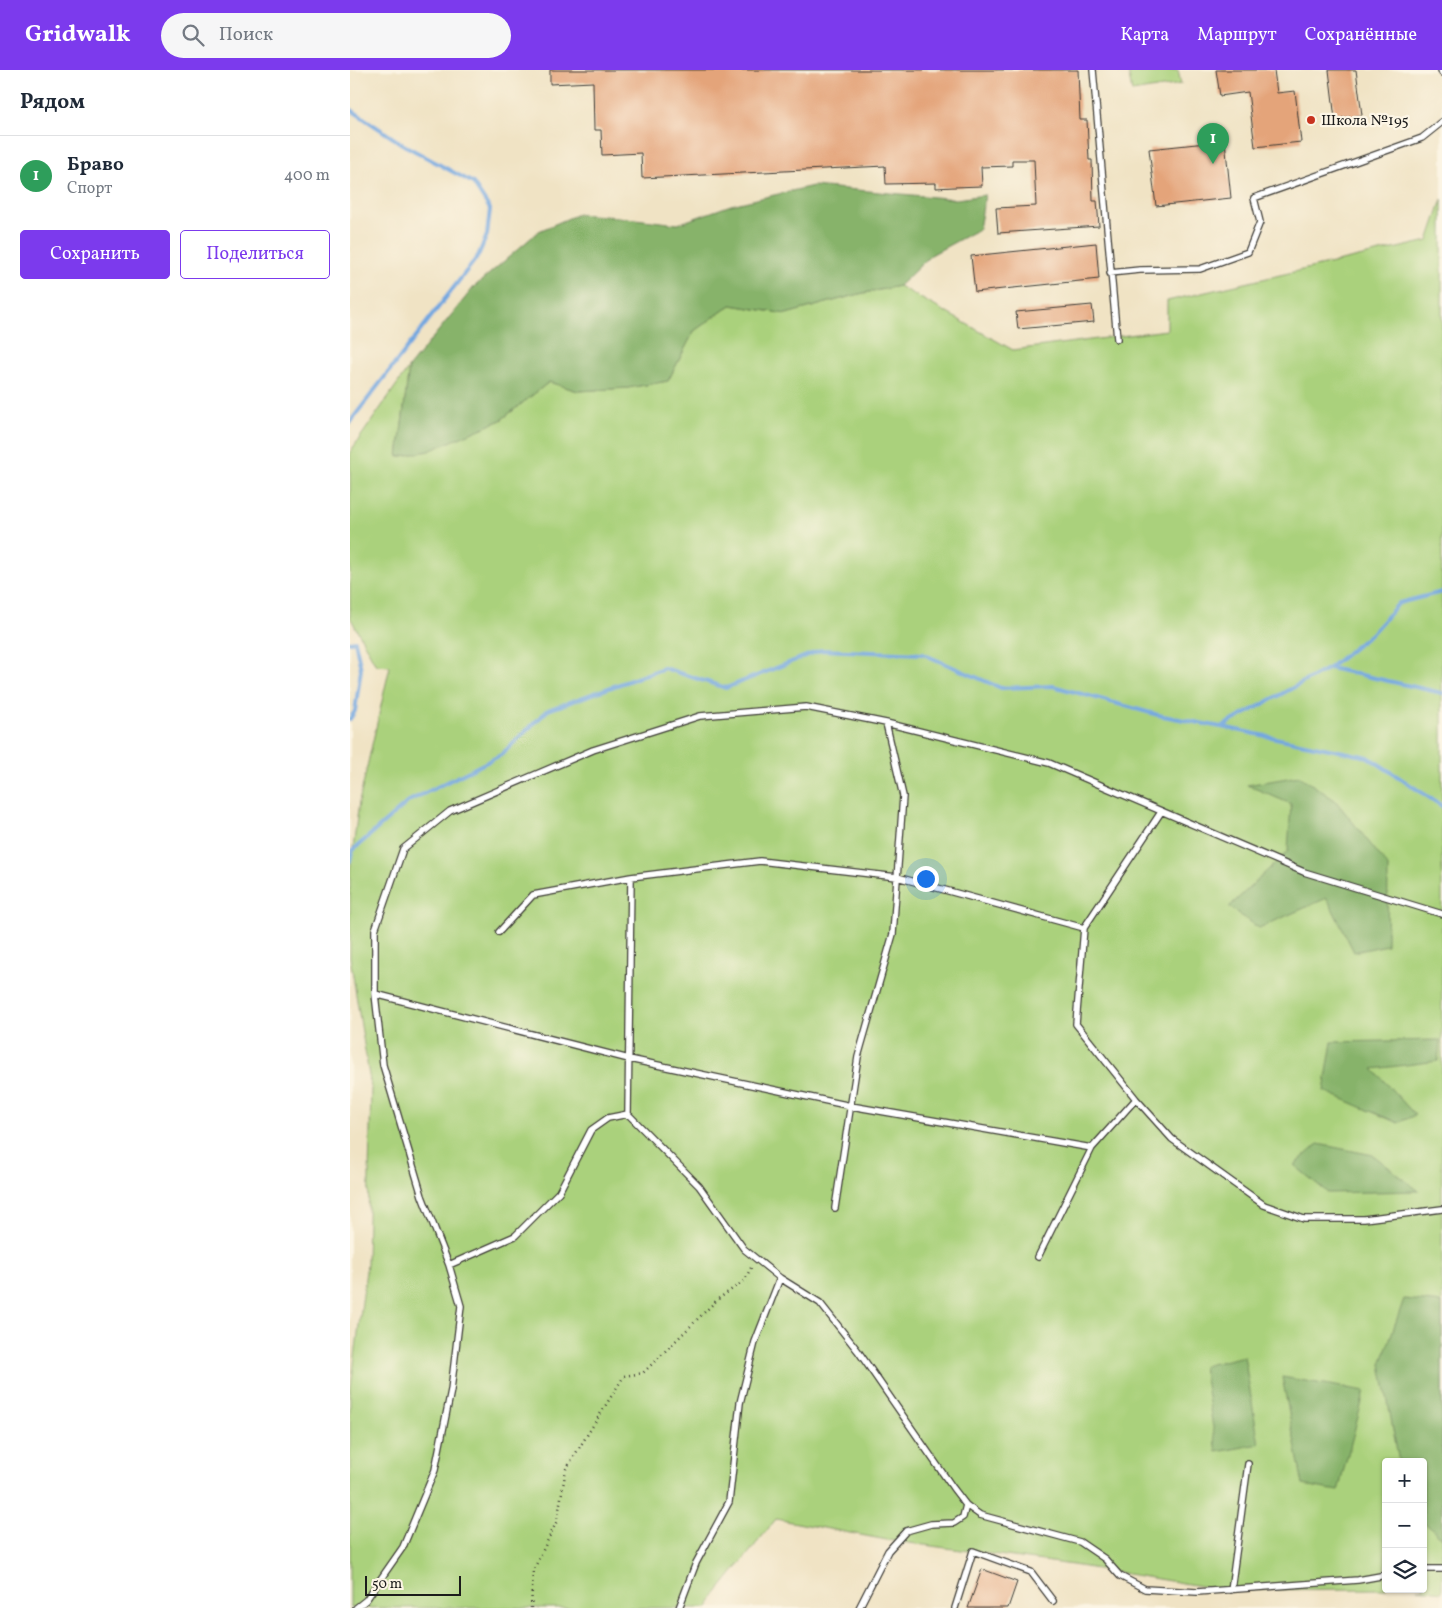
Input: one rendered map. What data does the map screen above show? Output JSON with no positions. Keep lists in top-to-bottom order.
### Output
{
  "places": ["Школа №195"],
  "scale_bar": "50 m",
  "page": {
    "header": "Gridwalk",
    "search": "Поиск",
    "nav": ["Карта", "Маршрут", "Сохранённые"],
    "heading": "Рядом",
    "pins": "1",
    "list": [
      {
        "mark": "1",
        "name": "Браво",
        "note": "Спорт",
        "value": "400 m"
      }
    ],
    "buttons": ["Сохранить", "Поделиться"],
    "map_buttons": ["+", "−"],
    "scale": "50 m"
  }
}
